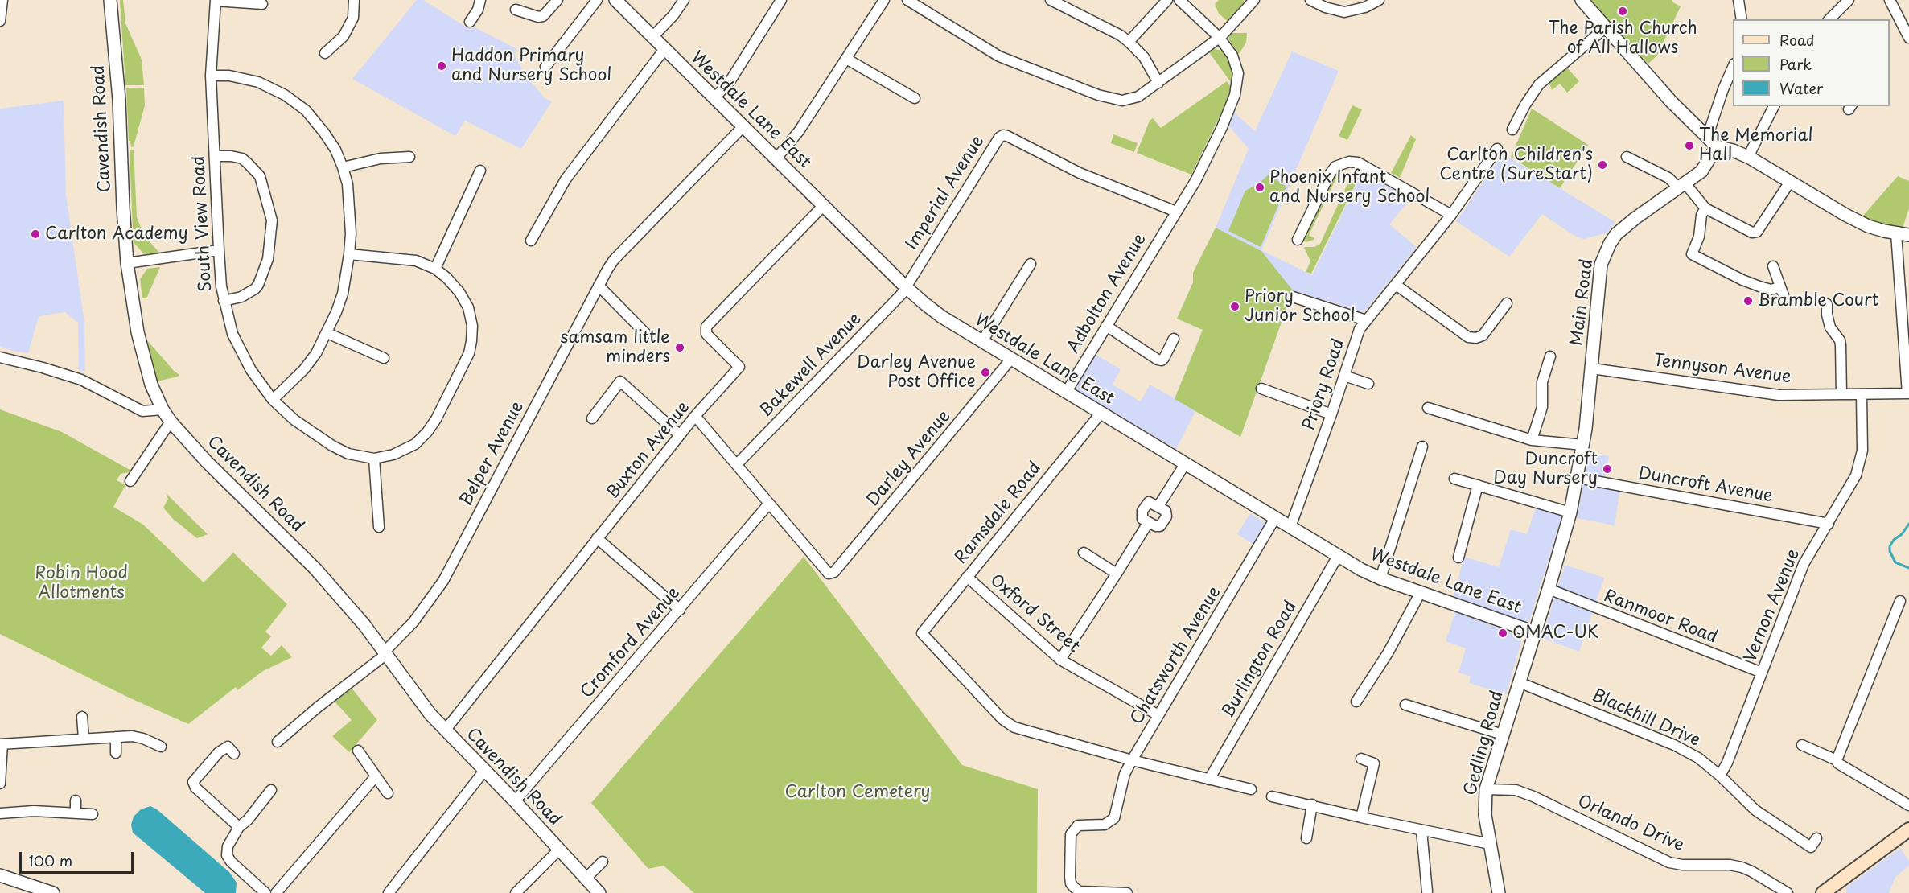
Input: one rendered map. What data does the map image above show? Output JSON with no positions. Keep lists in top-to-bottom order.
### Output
{
  "streets": {
    "street": [
      "Westdale Lane East",
      "Cavendish Road",
      "Imperial Avenue",
      "South View Road",
      "Adbolton Avenue",
      "Main Road",
      "Bakewell Avenue",
      "Tennyson Avenue",
      "Priory Road",
      "Buxton Avenue",
      "Belper Avenue",
      "Darley Avenue",
      "Duncroft Avenue",
      "Ramsdale Road",
      "Vernon Avenue",
      "Oxford Street",
      "Ranmoor Road",
      "Cromford Avenue",
      "Chatsworth Avenue",
      "Burlington Road",
      "Blackhill Drive",
      "Gedling Road",
      "Orlando Drive"
    ]
  },
  "crossings": [
    ["Westdale Lane East", "Imperial Avenue"],
    ["Westdale Lane East", "Adbolton Avenue"],
    ["Westdale Lane East", "Main Road"],
    ["Westdale Lane East", "Bakewell Avenue"],
    ["Westdale Lane East", "Priory Road"],
    ["Westdale Lane East", "Buxton Avenue"],
    ["Westdale Lane East", "Belper Avenue"],
    ["Westdale Lane East", "Darley Avenue"],
    ["Westdale Lane East", "Ramsdale Road"],
    ["Westdale Lane East", "Chatsworth Avenue"],
    ["Westdale Lane East", "Burlington Road"],
    ["Westdale Lane East", "Gedling Road"],
    ["Cavendish Road", "Buxton Avenue"],
    ["Cavendish Road", "Belper Avenue"],
    ["Cavendish Road", "Cromford Avenue"],
    ["Imperial Avenue", "Adbolton Avenue"],
    ["Imperial Avenue", "Bakewell Avenue"],
    ["Main Road", "Tennyson Avenue"],
    ["Main Road", "Duncroft Avenue"],
    ["Main Road", "Ranmoor Road"],
    ["Main Road", "Gedling Road"],
    ["Tennyson Avenue", "Vernon Avenue"],
    ["Darley Avenue", "Cromford Avenue"],
    ["Duncroft Avenue", "Vernon Avenue"],
    ["Ramsdale Road", "Oxford Street"],
    ["Ramsdale Road", "Chatsworth Avenue"],
    ["Vernon Avenue", "Ranmoor Road"],
    ["Vernon Avenue", "Blackhill Drive"],
    ["Oxford Street", "Chatsworth Avenue"],
    ["Blackhill Drive", "Gedling Road"],
    ["Gedling Road", "Orlando Drive"]
  ],
  "parks": ["Robin Hood Allotments", "Carlton Cemetery"],
  "places": [
    "The Parish Church of All Hallows",
    "Haddon Primary and Nursery School",
    "The Memorial Hall",
    "Carlton Children's Centre (SureStart)",
    "Phoenix Infant and Nursery School",
    "Carlton Academy",
    "Bramble Court",
    "Priory Junior School",
    "samsam little minders",
    "Darley Avenue Post Office",
    "Duncroft Day Nursery",
    "OMAC-UK"
  ],
  "legend": ["Road", "Park", "Water"],
  "scale_bar": "100 m"
}
